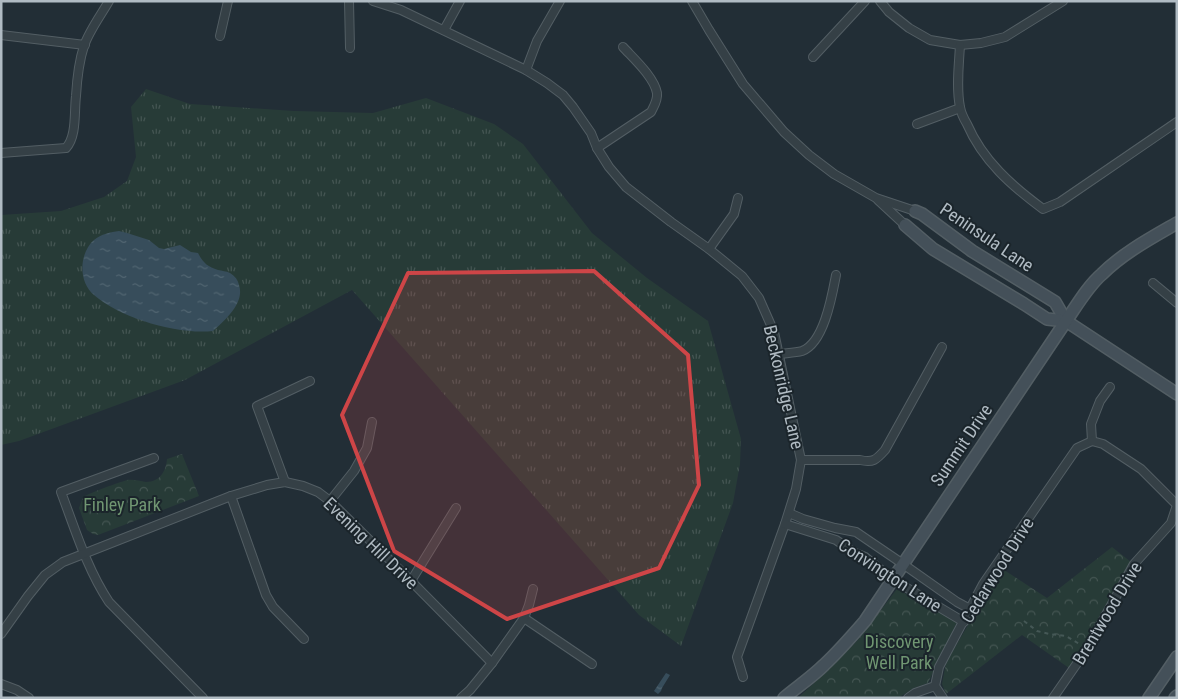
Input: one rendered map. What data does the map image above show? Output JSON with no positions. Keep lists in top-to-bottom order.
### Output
{
  "streets": {
    "street": [
      "Peninsula Lane",
      "Beckonridge Lane",
      "Summit Drive",
      "Evening Hill Drive",
      "Cedarwood Drive",
      "Convington Lane",
      "Brentwood Drive"
    ]
  },
  "crossings": [
    ["Peninsula Lane", "Summit Drive"],
    ["Beckonridge Lane", "Convington Lane"],
    ["Summit Drive", "Convington Lane"],
    ["Cedarwood Drive", "Convington Lane"]
  ],
  "parks": ["Finley Park", "Discovery Well Park"]
}
